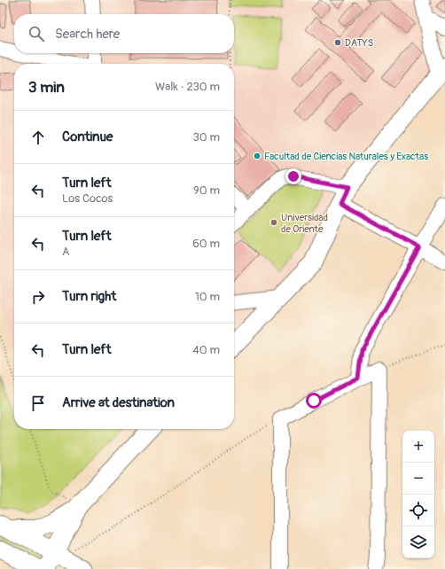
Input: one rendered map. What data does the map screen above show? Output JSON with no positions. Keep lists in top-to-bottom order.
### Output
{
  "places": ["DATYS", "Facultad de Ciencias Naturales y Exactas", "Universidad de Oriente"],
  "page": {
    "search": "Search here",
    "heading": ["3 min", "Walk · 230 m"],
    "list": [
      ["Continue", "30 m"],
      ["Turn left", "Los Cocos", "90 m"],
      ["Turn left", "A", "60 m"],
      ["Turn right", "10 m"],
      ["Turn left", "40 m"],
      "Arrive at destination"
    ],
    "map_buttons": ["+", "−"]
  }
}
